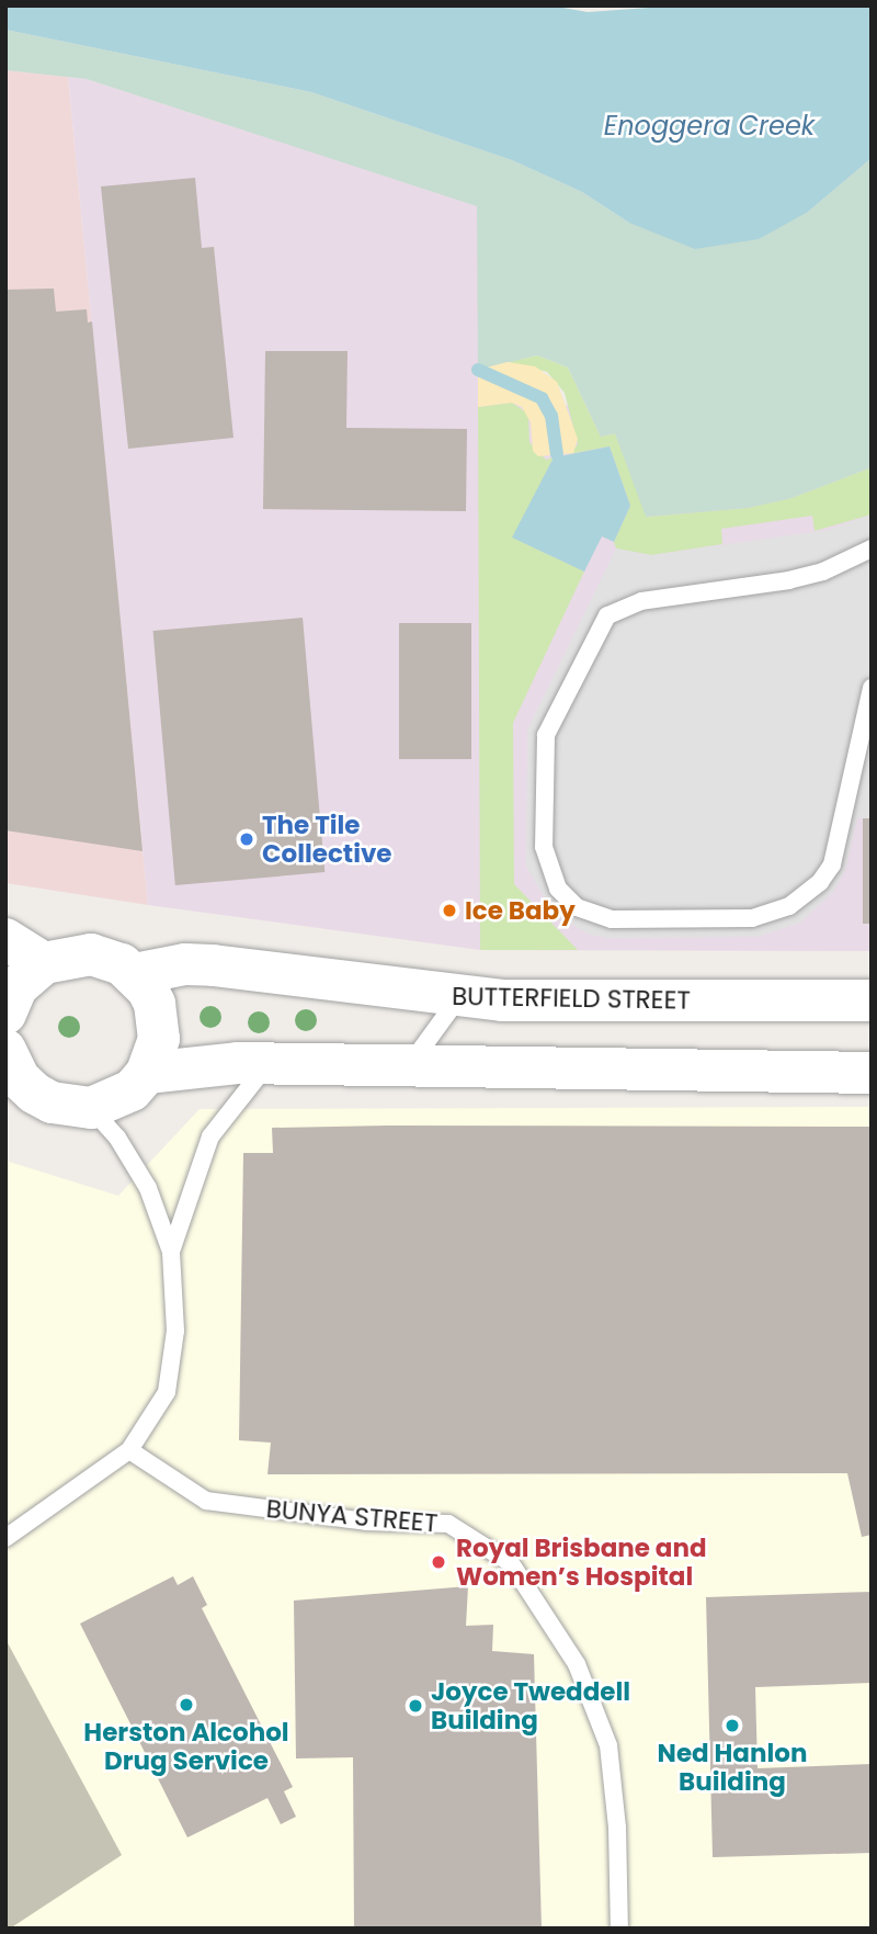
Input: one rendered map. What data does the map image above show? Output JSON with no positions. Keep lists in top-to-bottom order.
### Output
{
  "streets": {
    "street": ["BUTTERFIELD STREET"],
    "lane": ["BUNYA STREET"]
  },
  "water": ["Enoggera Creek"],
  "places": [
    "The Tile Collective",
    "Ice Baby",
    "Royal Brisbane and Women’s Hospital",
    "Herston Alcohol Drug Service",
    "Joyce Tweddell Building",
    "Ned Hanlon Building"
  ]
}
